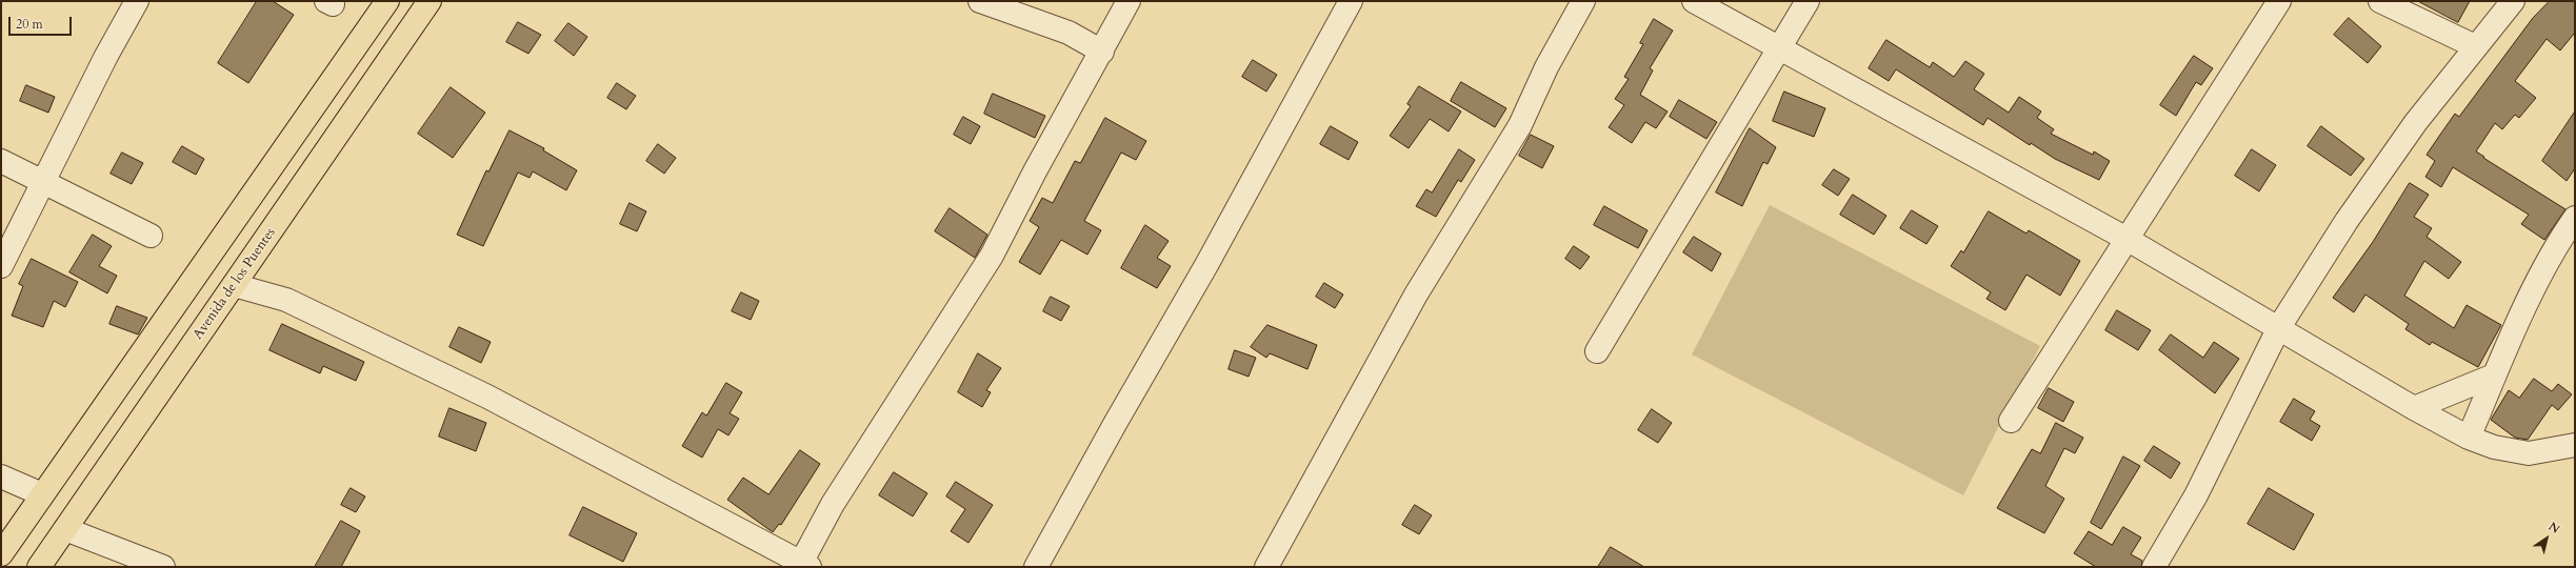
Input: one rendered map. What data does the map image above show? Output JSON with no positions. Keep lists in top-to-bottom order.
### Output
{
  "streets": {
    "main road": ["Avenida de los Puentes"]
  },
  "scale_bar": "20 m",
  "north": "top right"
}
